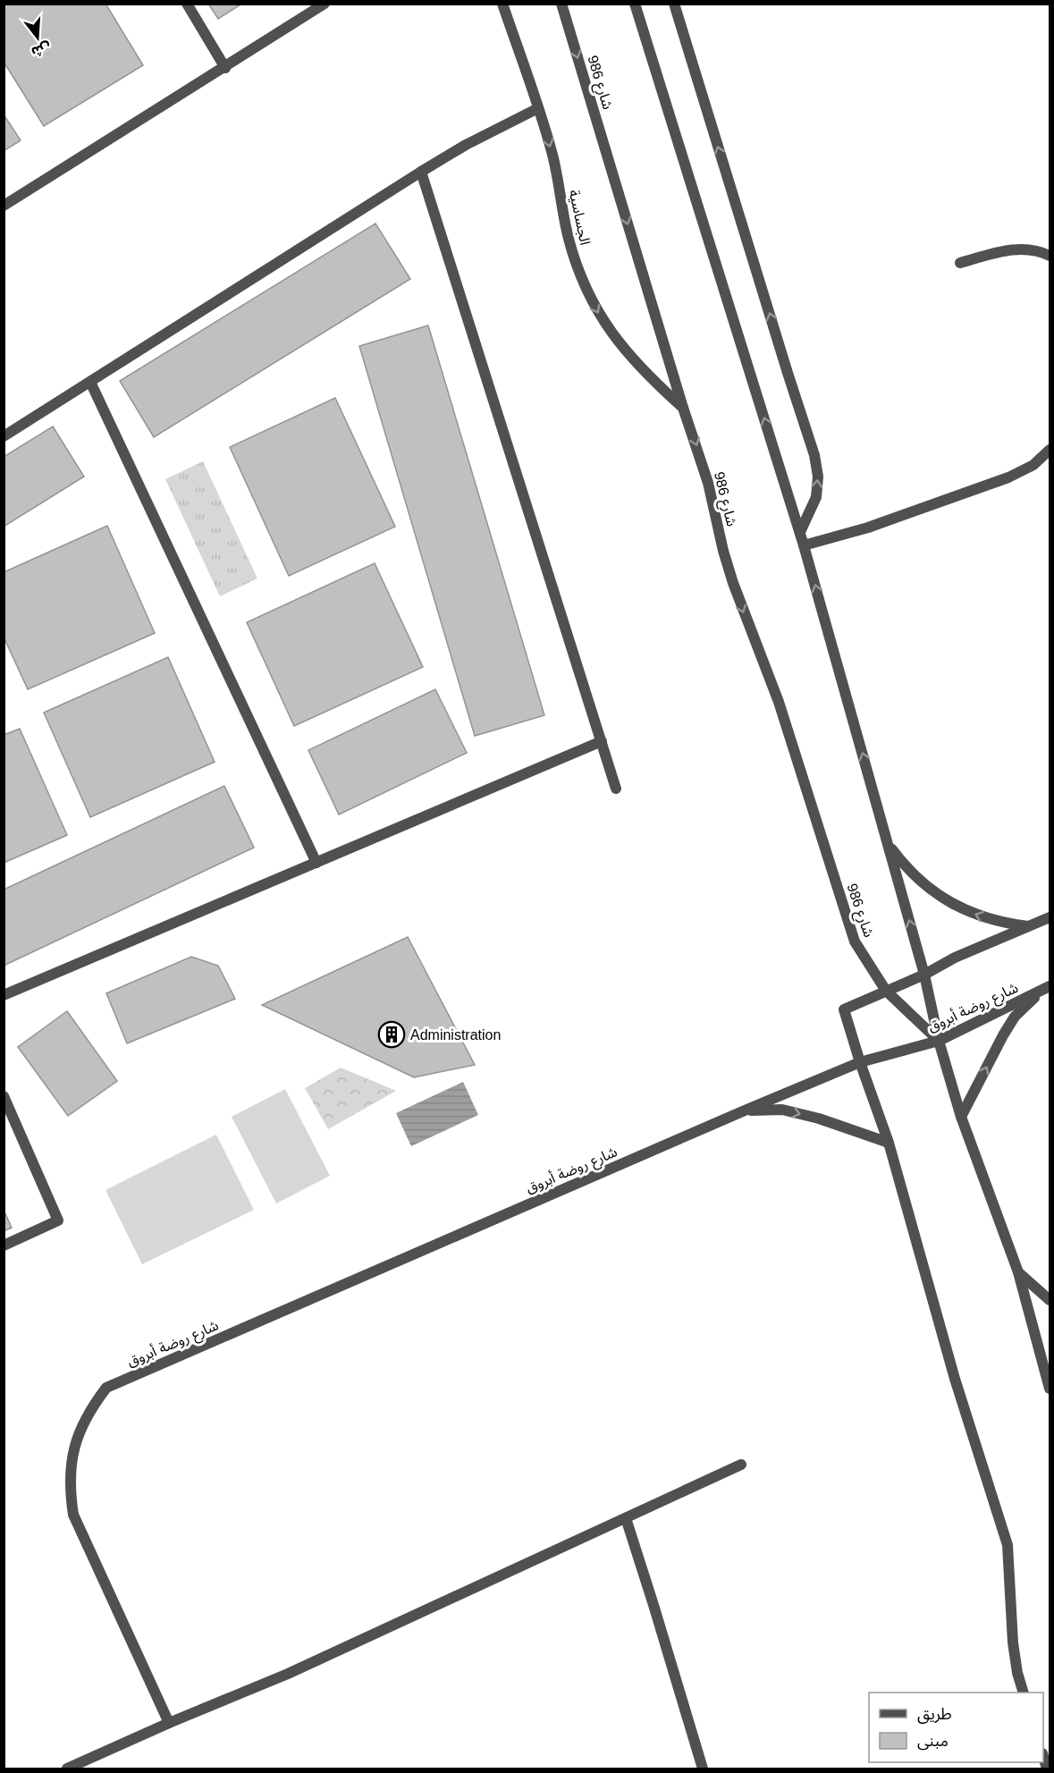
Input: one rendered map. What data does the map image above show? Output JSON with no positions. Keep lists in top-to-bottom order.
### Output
{
  "streets": {
    "street": ["شارع 986", "الجساسية", "شارع روضة أبروق"]
  },
  "crossings": [
    ["شارع 986", "الجساسية"],
    ["شارع 986", "شارع روضة أبروق"]
  ],
  "one_way": ["الجساسية"],
  "places": {
    "building": ["Administration"]
  },
  "legend": ["طريق", "مبنى"],
  "north": "bottom"
}
